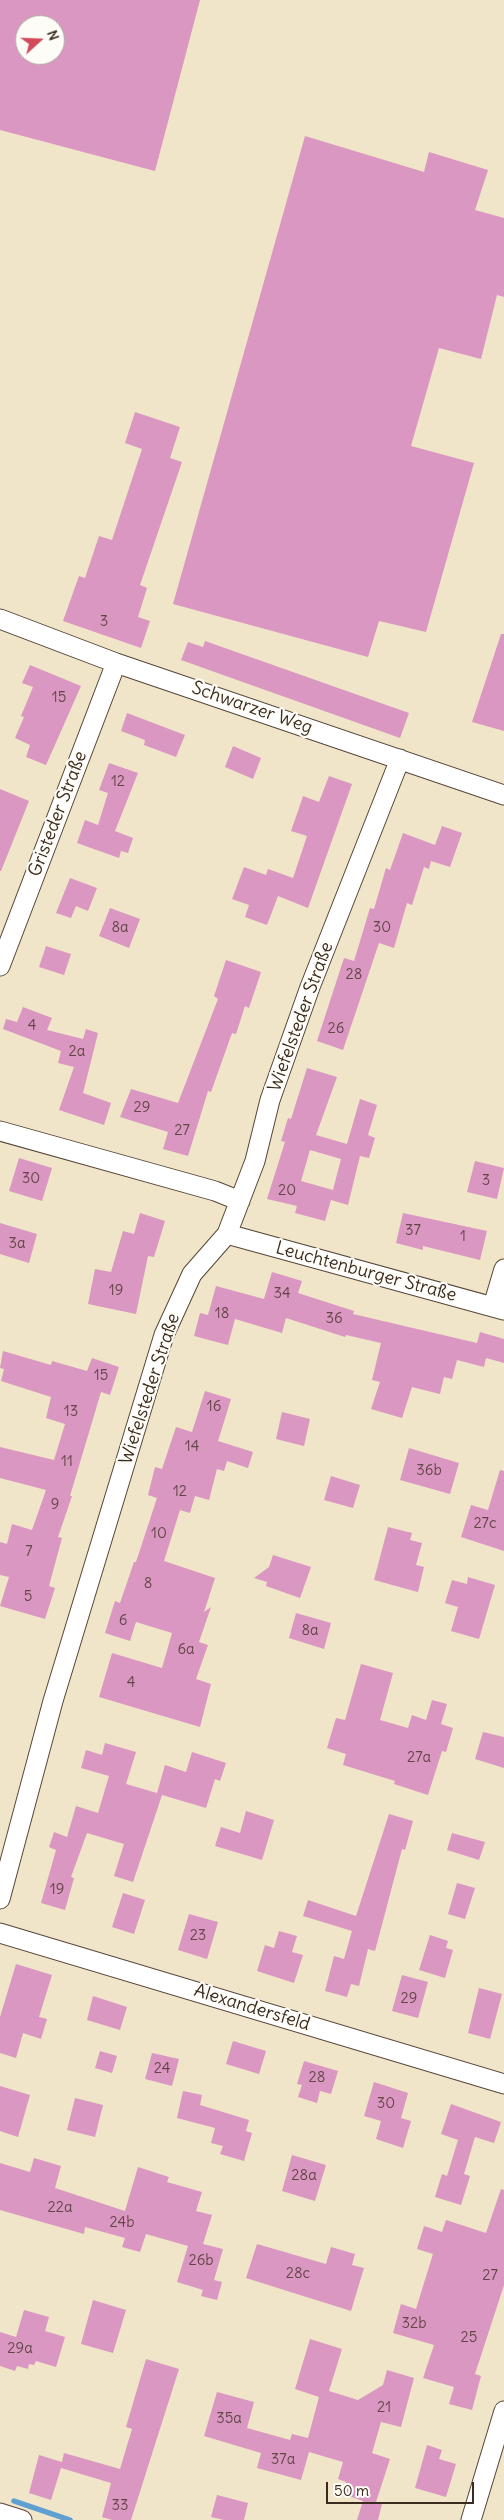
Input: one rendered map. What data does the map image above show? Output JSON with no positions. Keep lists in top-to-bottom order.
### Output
{
  "streets": {
    "street": [
      "Schwarzer Weg",
      "Gristeder Straße",
      "Wiefelsteder Straße",
      "Leuchtenburger Straße",
      "Alexandersfeld"
    ]
  },
  "crossings": [
    ["Schwarzer Weg", "Gristeder Straße"],
    ["Schwarzer Weg", "Wiefelsteder Straße"],
    ["Wiefelsteder Straße", "Leuchtenburger Straße"]
  ],
  "house_numbers": [
    "3",
    "15",
    "12",
    "8a",
    "30",
    "28",
    "4",
    "26",
    "2a",
    "29",
    "27",
    "30",
    "3",
    "20",
    "37",
    "1",
    "3a",
    "19",
    "34",
    "18",
    "36",
    "15",
    "16",
    "13",
    "14",
    "11",
    "36b",
    "12",
    "9",
    "27c",
    "10",
    "7",
    "8",
    "5",
    "6",
    "8a",
    "6a",
    "4",
    "27a",
    "19",
    "23",
    "29",
    "24",
    "28",
    "30",
    "28a",
    "22a",
    "24b",
    "26b",
    "28c",
    "27",
    "32b",
    "25",
    "29a",
    "21",
    "35a",
    "37a",
    "33"
  ],
  "scale_bar": "50 m",
  "north": "right"
}
